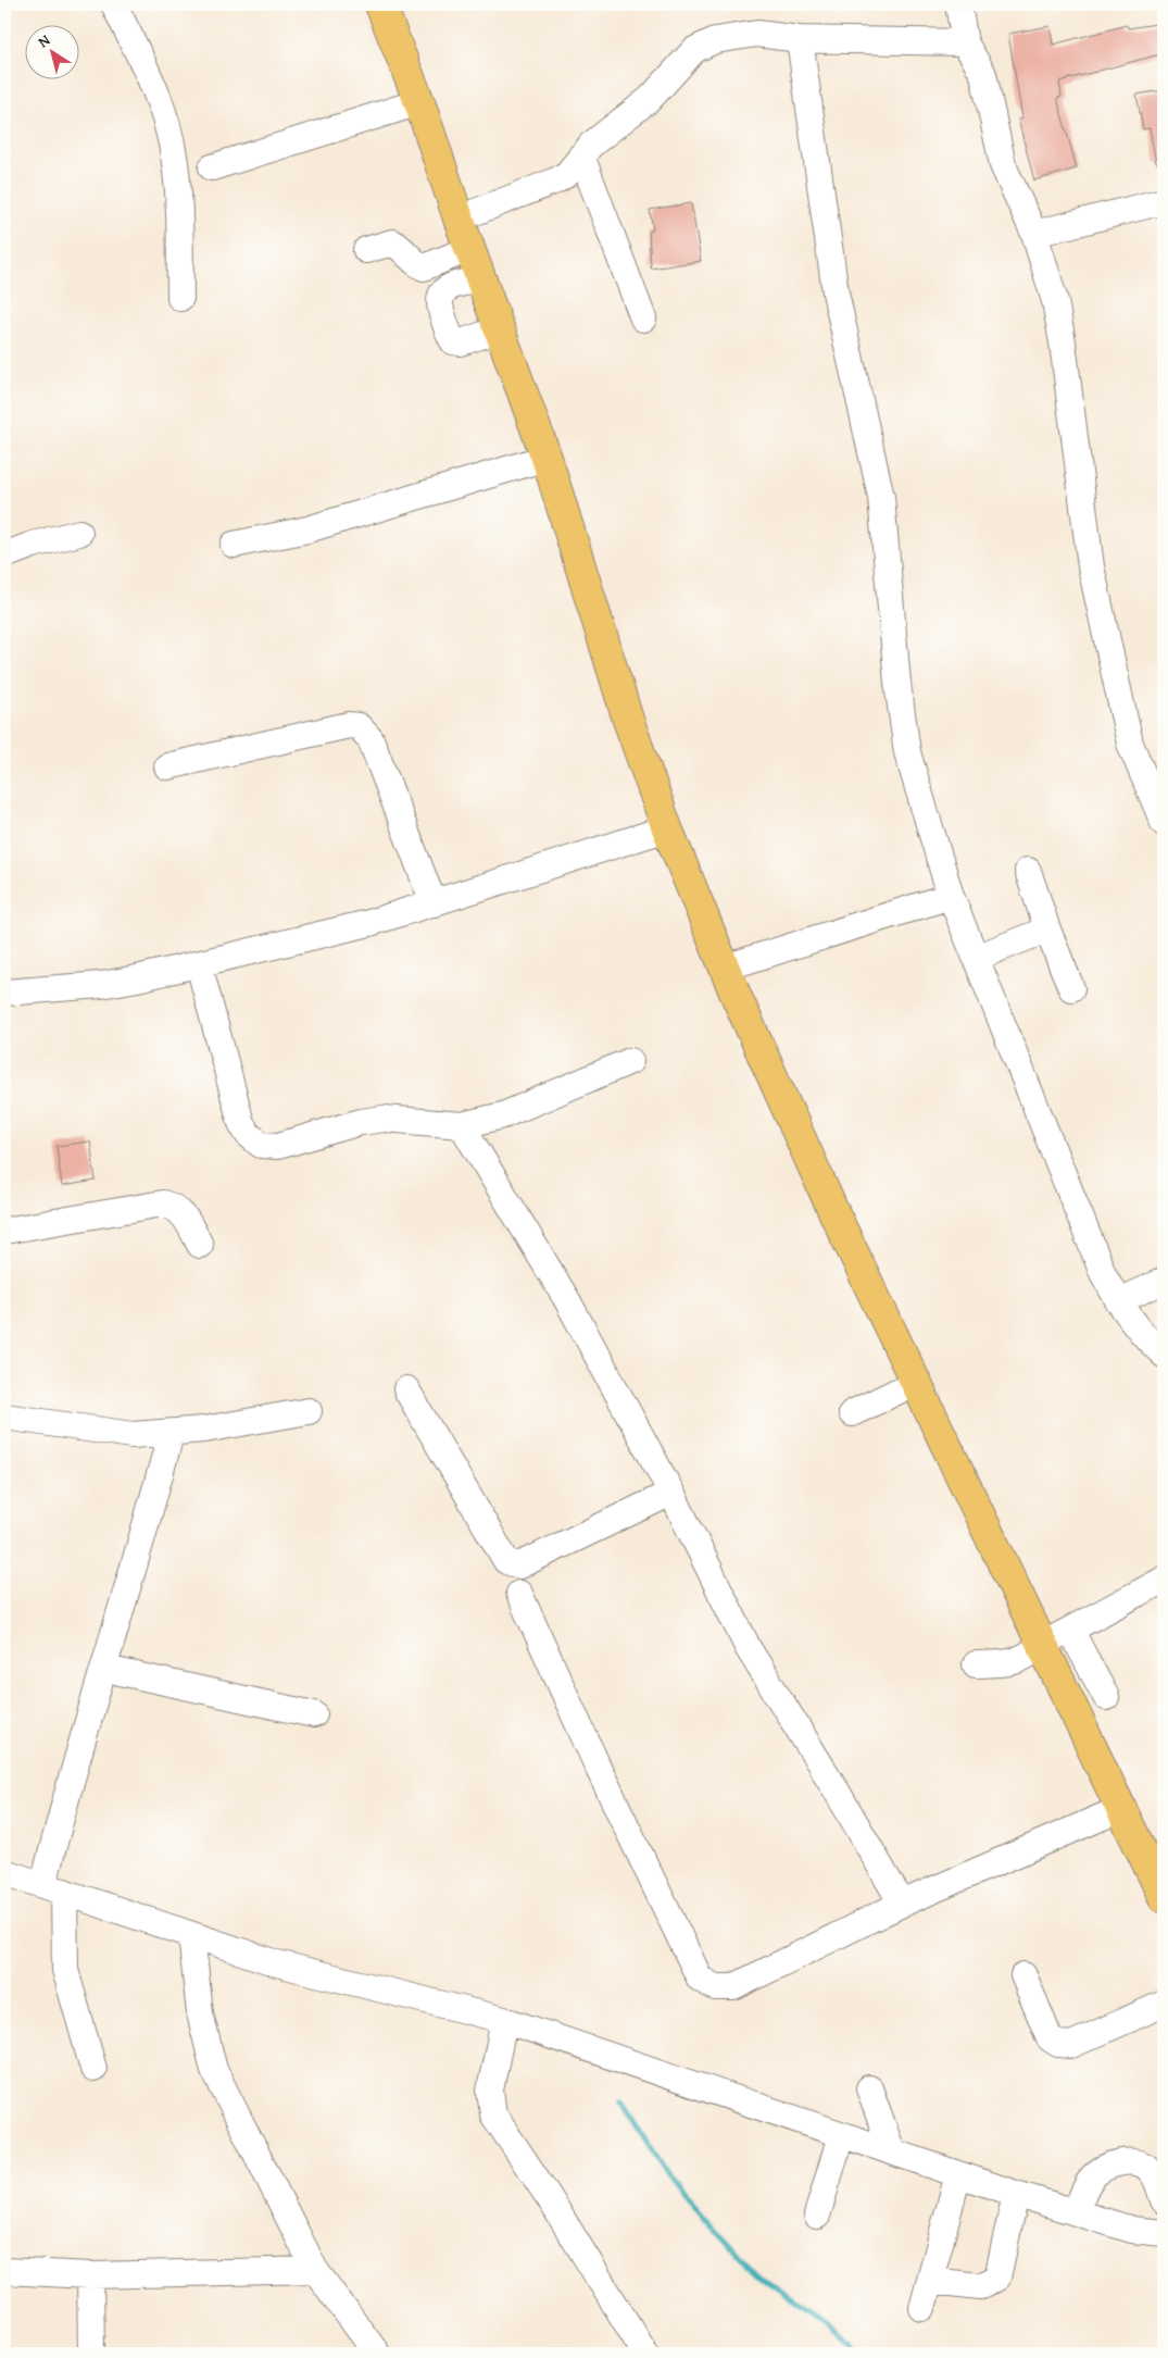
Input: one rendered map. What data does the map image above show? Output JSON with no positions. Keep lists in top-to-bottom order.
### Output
{
  "north": "top left"
}
